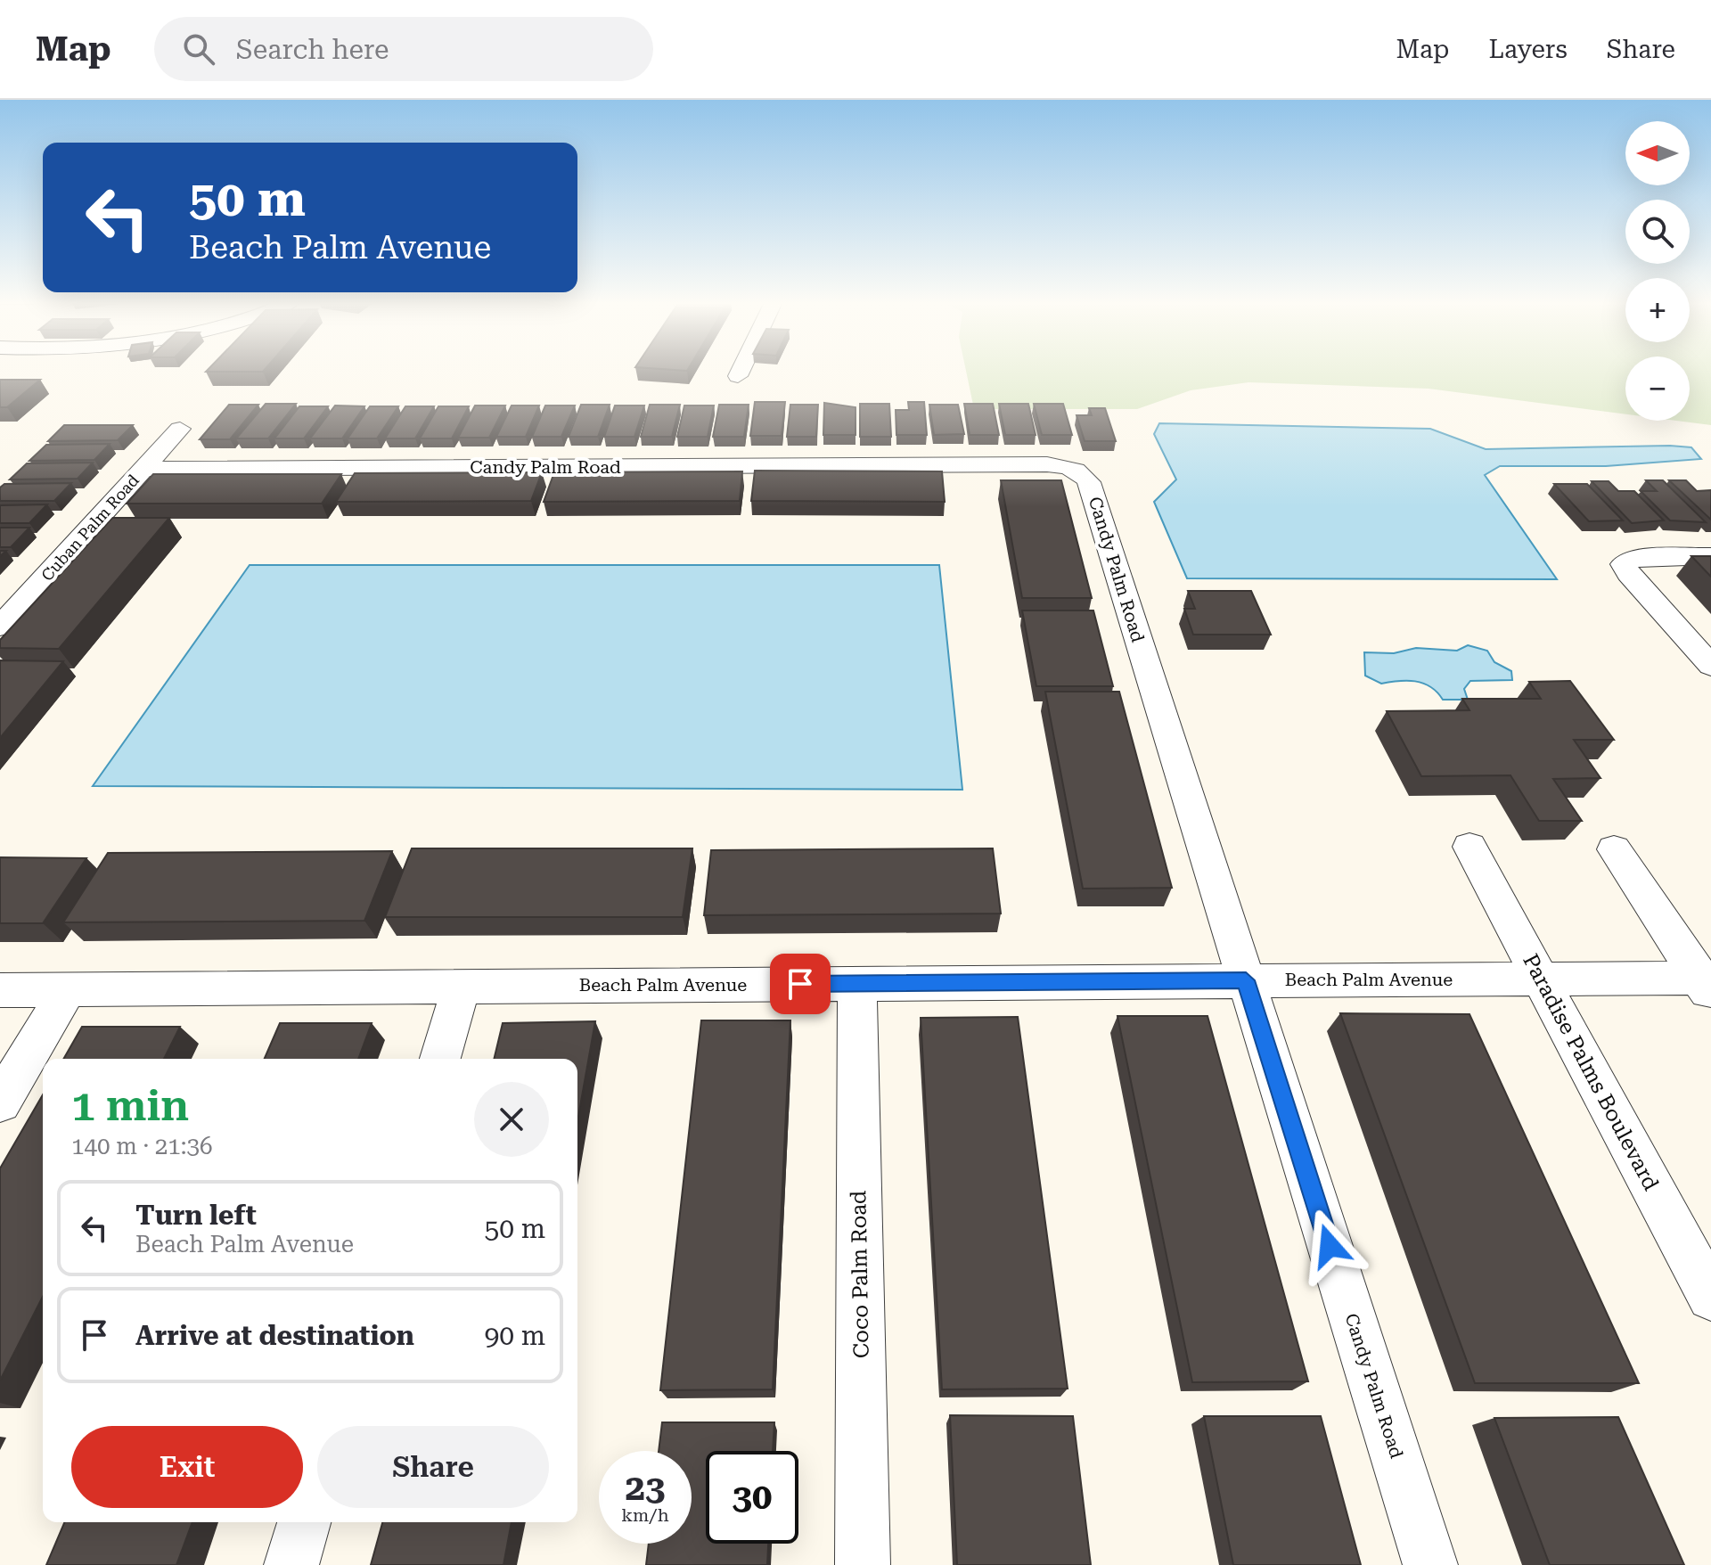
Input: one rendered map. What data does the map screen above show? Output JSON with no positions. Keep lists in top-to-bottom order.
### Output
{
  "streets": {
    "street": [
      "Candy Palm Road",
      "Cuban Palm Road",
      "Beach Palm Avenue",
      "Paradise Palms Boulevard",
      "Coco Palm Road"
    ]
  },
  "crossings": [
    ["Candy Palm Road", "Cuban Palm Road"],
    ["Candy Palm Road", "Beach Palm Avenue"],
    ["Beach Palm Avenue", "Paradise Palms Boulevard"],
    ["Beach Palm Avenue", "Coco Palm Road"]
  ],
  "north": "left",
  "page": {
    "header": "Map",
    "search": "Search here",
    "nav": ["Map", "Layers", "Share"],
    "map_buttons": ["+", "−"],
    "turn": ["50 m", "Beach Palm Avenue"],
    "heading": ["1 min", "140 m · 21:36"],
    "list": [
      {
        "name": "Turn left",
        "note": "Beach Palm Avenue",
        "value": "50 m"
      },
      {
        "name": "Arrive at destination",
        "value": "90 m"
      }
    ],
    "buttons": ["Exit", "Share"],
    "speed": "23 km/h",
    "limit": "30"
  }
}
